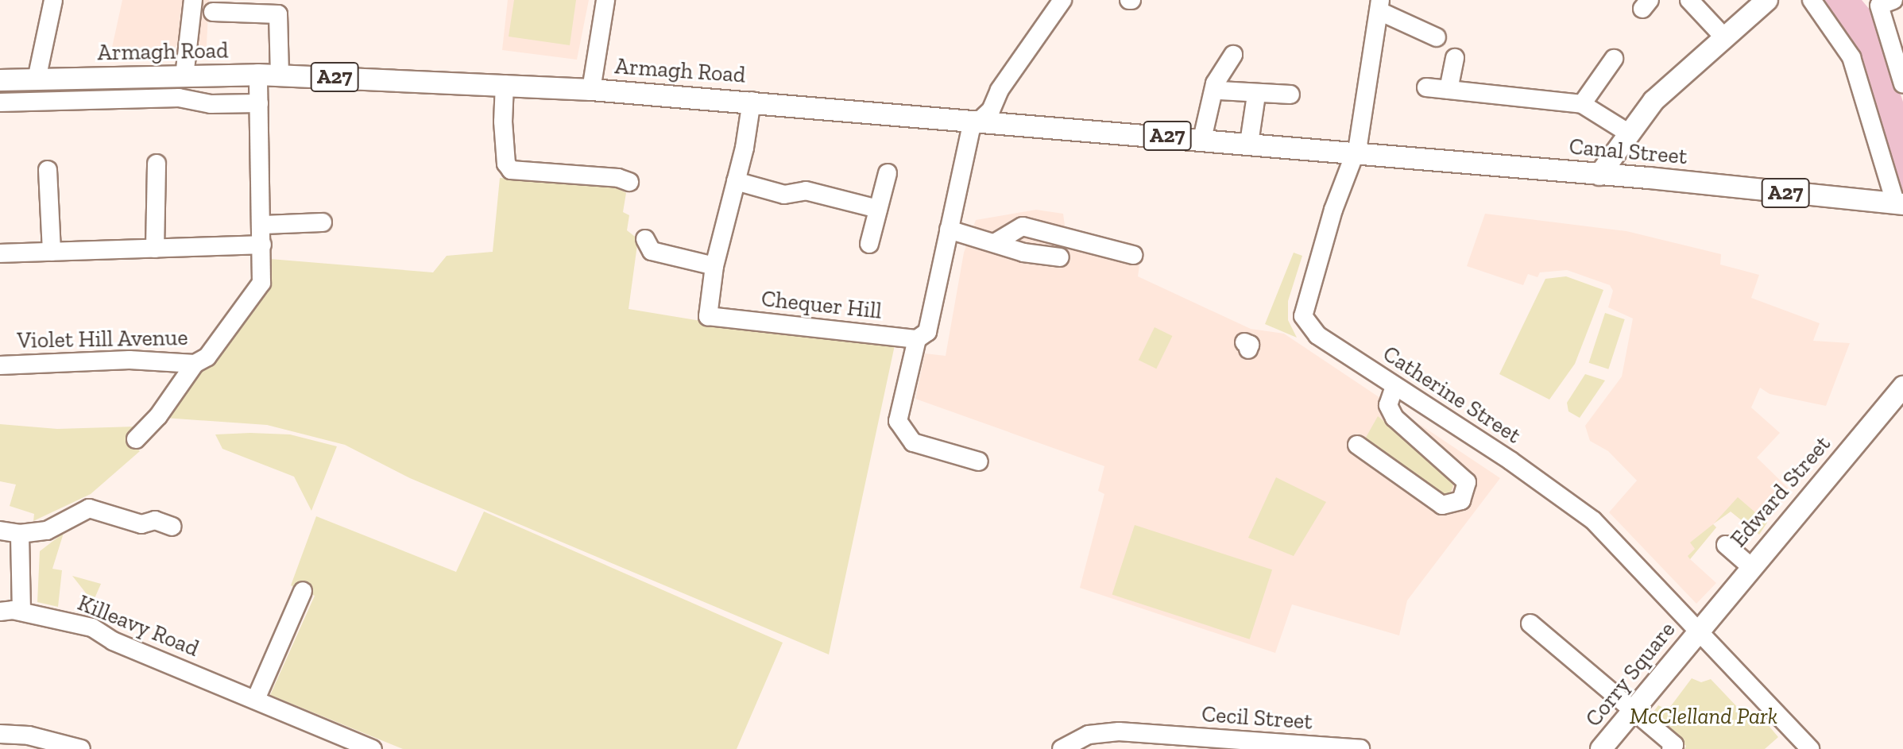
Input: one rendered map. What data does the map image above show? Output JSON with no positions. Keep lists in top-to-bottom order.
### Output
{
  "streets": {
    "main road": [
      "Armagh Road",
      "A27",
      "Canal Street",
      "Edward Street",
      "Corry Square"
    ],
    "street": [
      "Chequer Hill",
      "Violet Hill Avenue",
      "Catherine Street",
      "Killeavy Road",
      "Cecil Street"
    ]
  },
  "crossings": [
    ["Armagh Road", "Canal Street"],
    ["Armagh Road", "Chequer Hill"],
    ["Armagh Road", "Violet Hill Avenue"],
    ["Armagh Road", "Catherine Street"],
    ["Canal Street", "Catherine Street"],
    ["Catherine Street", "Edward Street"],
    ["Catherine Street", "Corry Square"],
    ["Edward Street", "Corry Square"]
  ],
  "parks": ["McClelland Park"]
}
